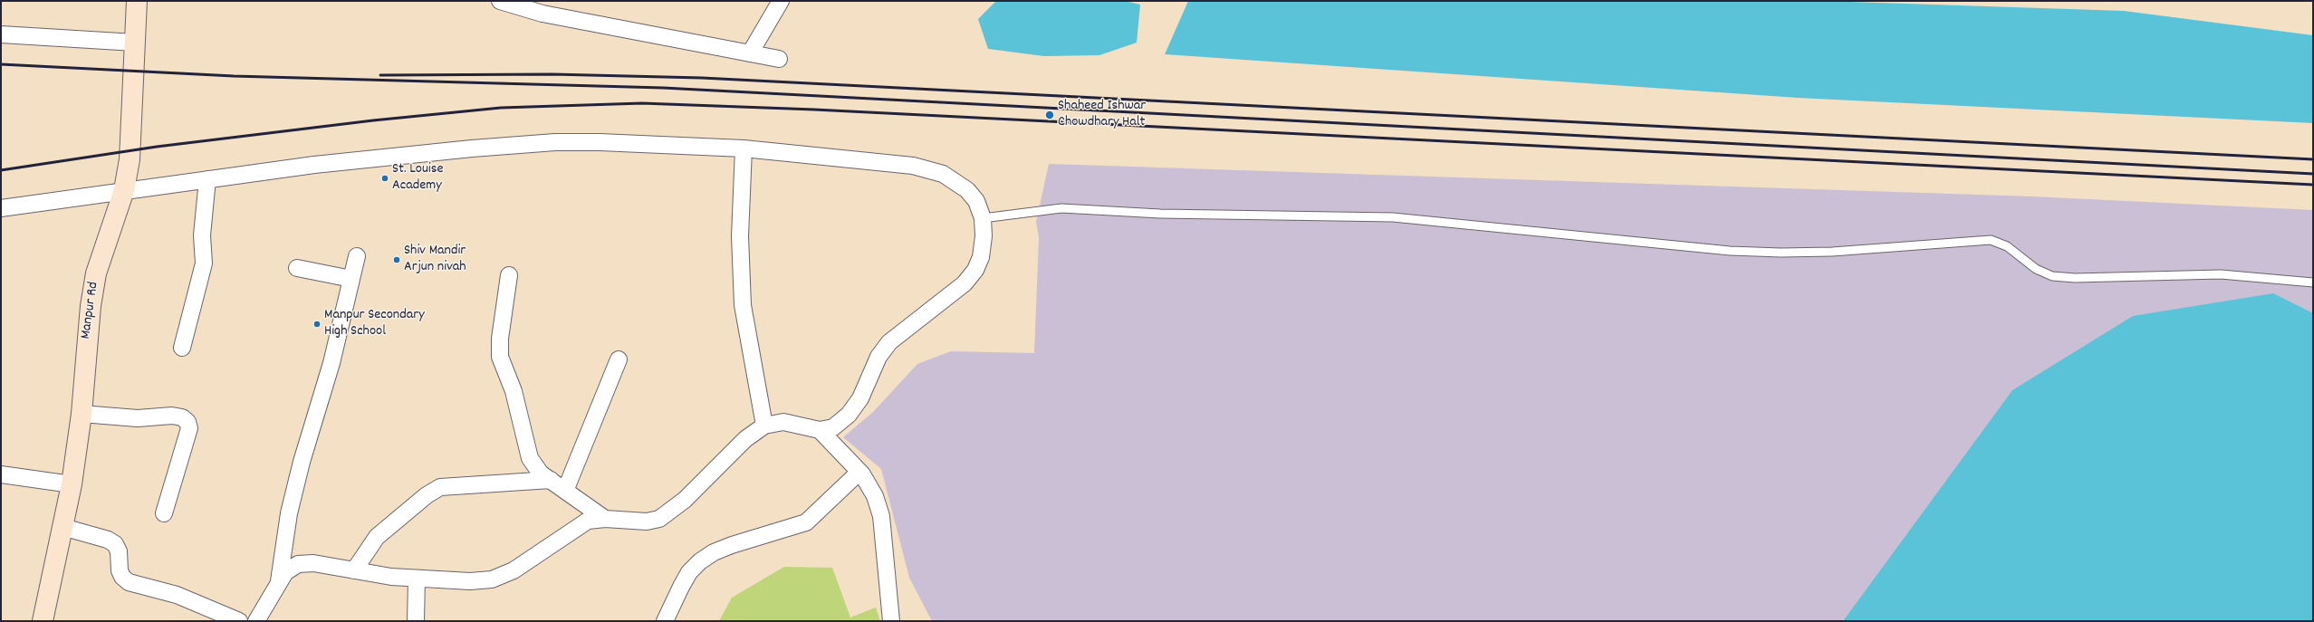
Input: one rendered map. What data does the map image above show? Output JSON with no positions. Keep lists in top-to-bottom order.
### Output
{
  "streets": {
    "main road": ["Manpur Rd"]
  },
  "places": [
    "Shaheed Ishwar Chowdhary Halt",
    "St. Louise Academy",
    "Shiv Mandir Arjun nivah",
    "Manpur Secondary High School"
  ]
}
